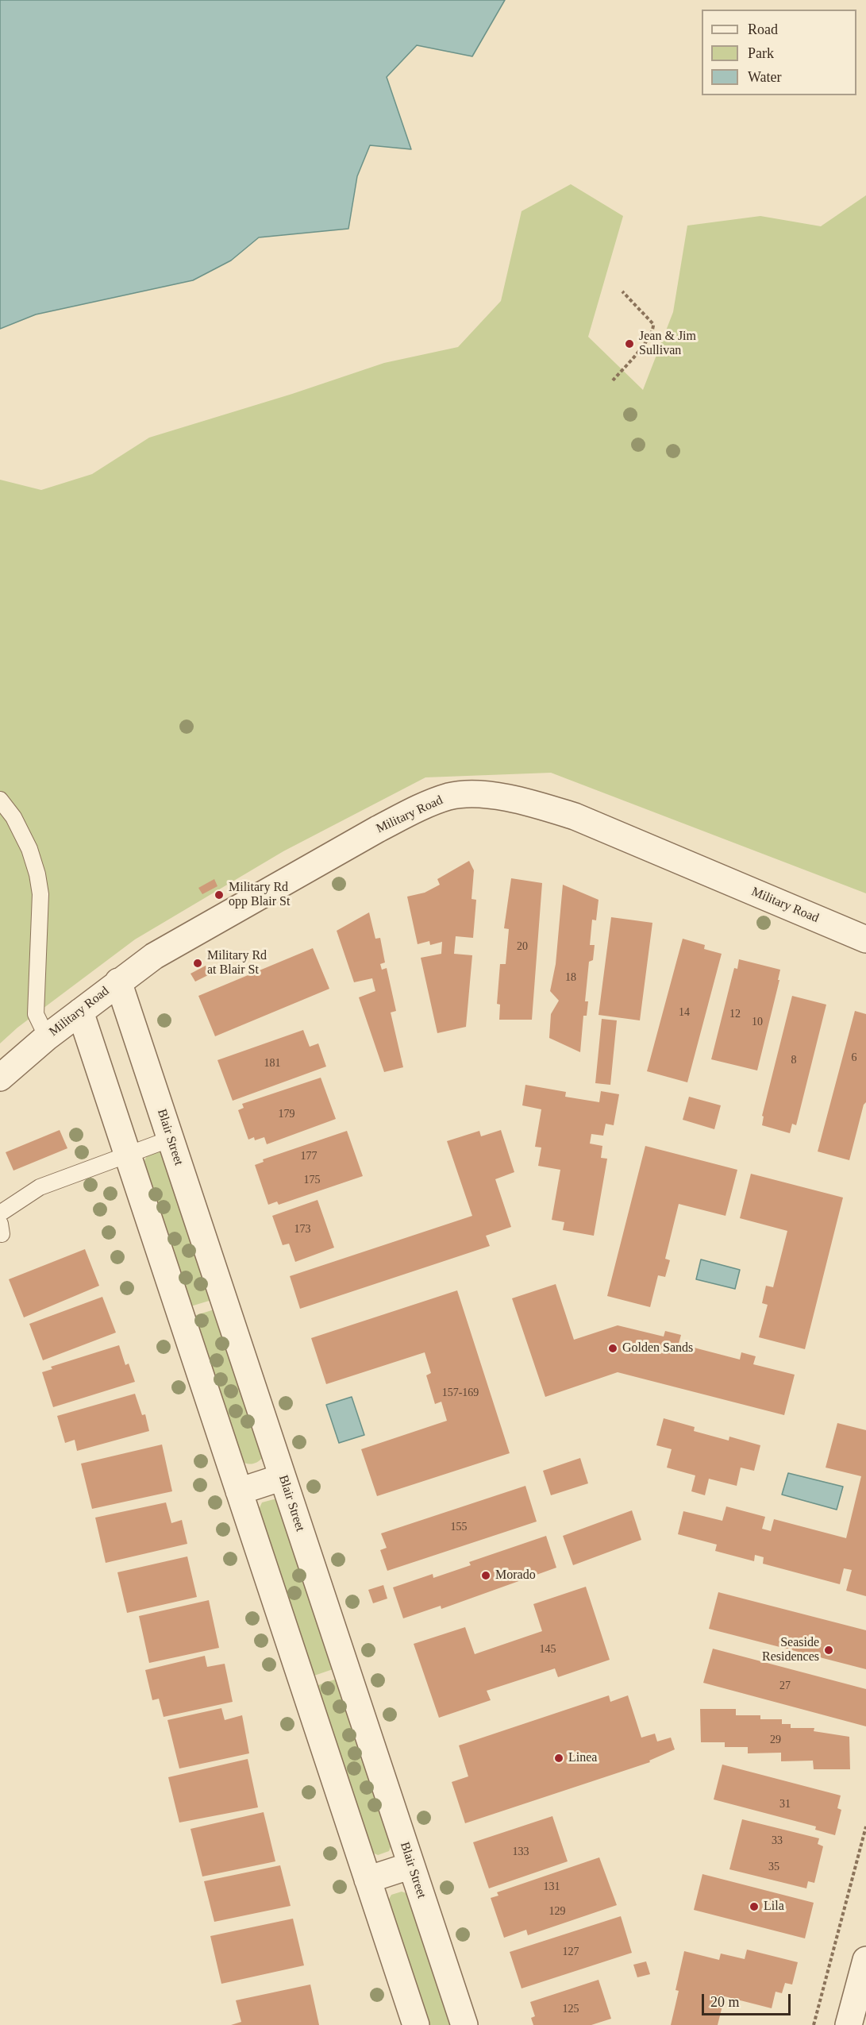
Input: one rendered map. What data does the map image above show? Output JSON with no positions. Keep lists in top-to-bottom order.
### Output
{
  "streets": {
    "street": ["Military Road", "Blair Street"]
  },
  "crossings": [
    ["Military Road", "Blair Street"]
  ],
  "places": [
    "Jean & Jim Sullivan",
    "Military Rd opp Blair St",
    "Military Rd at Blair St",
    "Golden Sands",
    "Morado",
    "Seaside Residences",
    "Linea",
    "Lila"
  ],
  "house_numbers": [
    "20",
    "18",
    "14",
    "12",
    "10",
    "6",
    "8",
    "181",
    "179",
    "177",
    "175",
    "173",
    "157-169",
    "155",
    "145",
    "27",
    "29",
    "31",
    "33",
    "133",
    "35",
    "131",
    "129",
    "127",
    "125"
  ],
  "legend": ["Road", "Park", "Water"],
  "scale_bar": "20 m"
}
